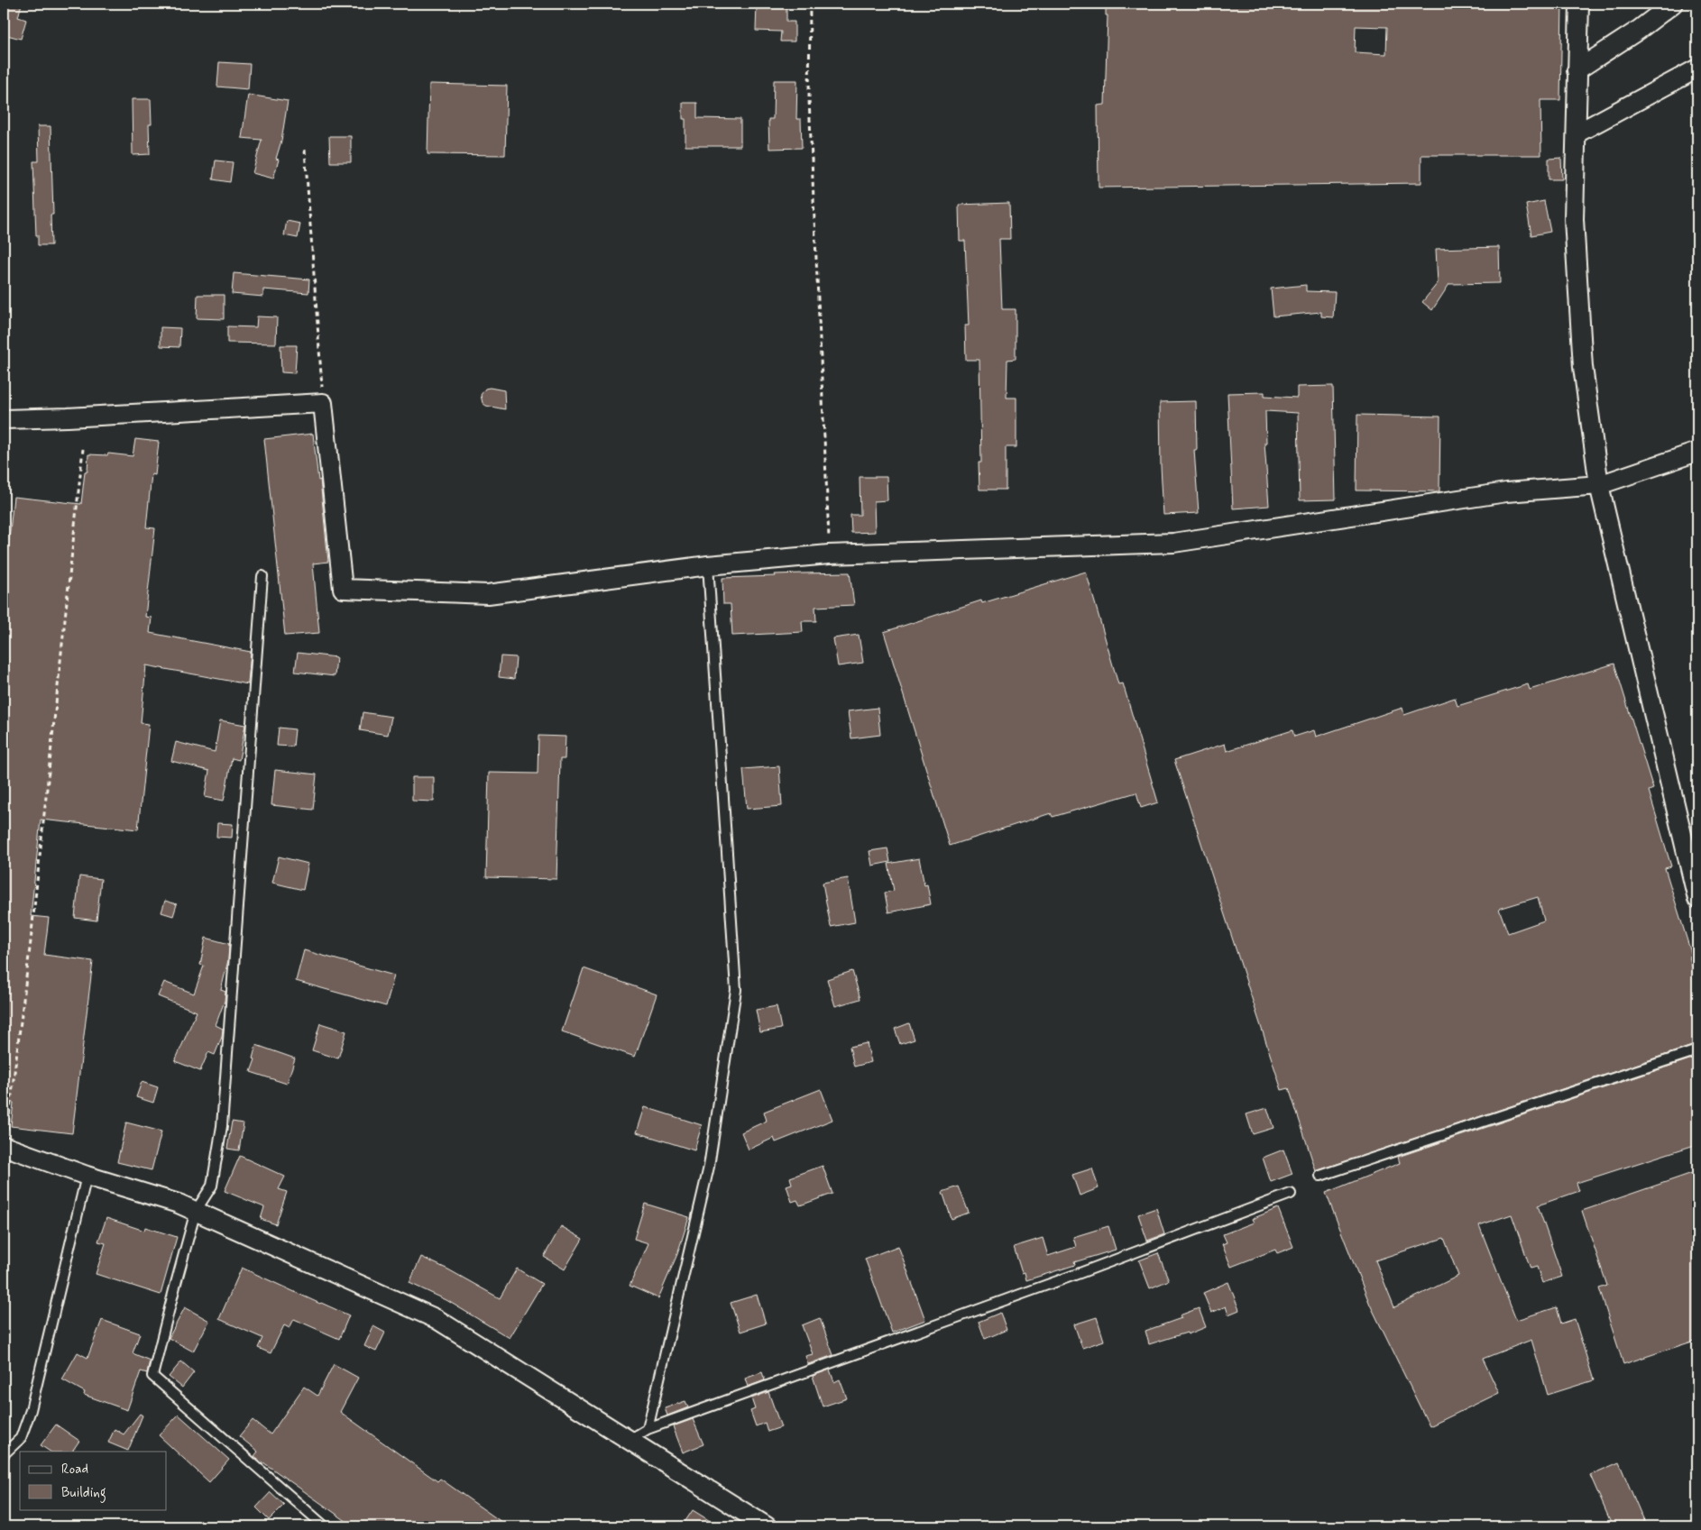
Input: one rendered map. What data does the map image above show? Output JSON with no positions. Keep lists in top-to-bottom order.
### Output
{
  "legend": ["Road", "Building"]
}
